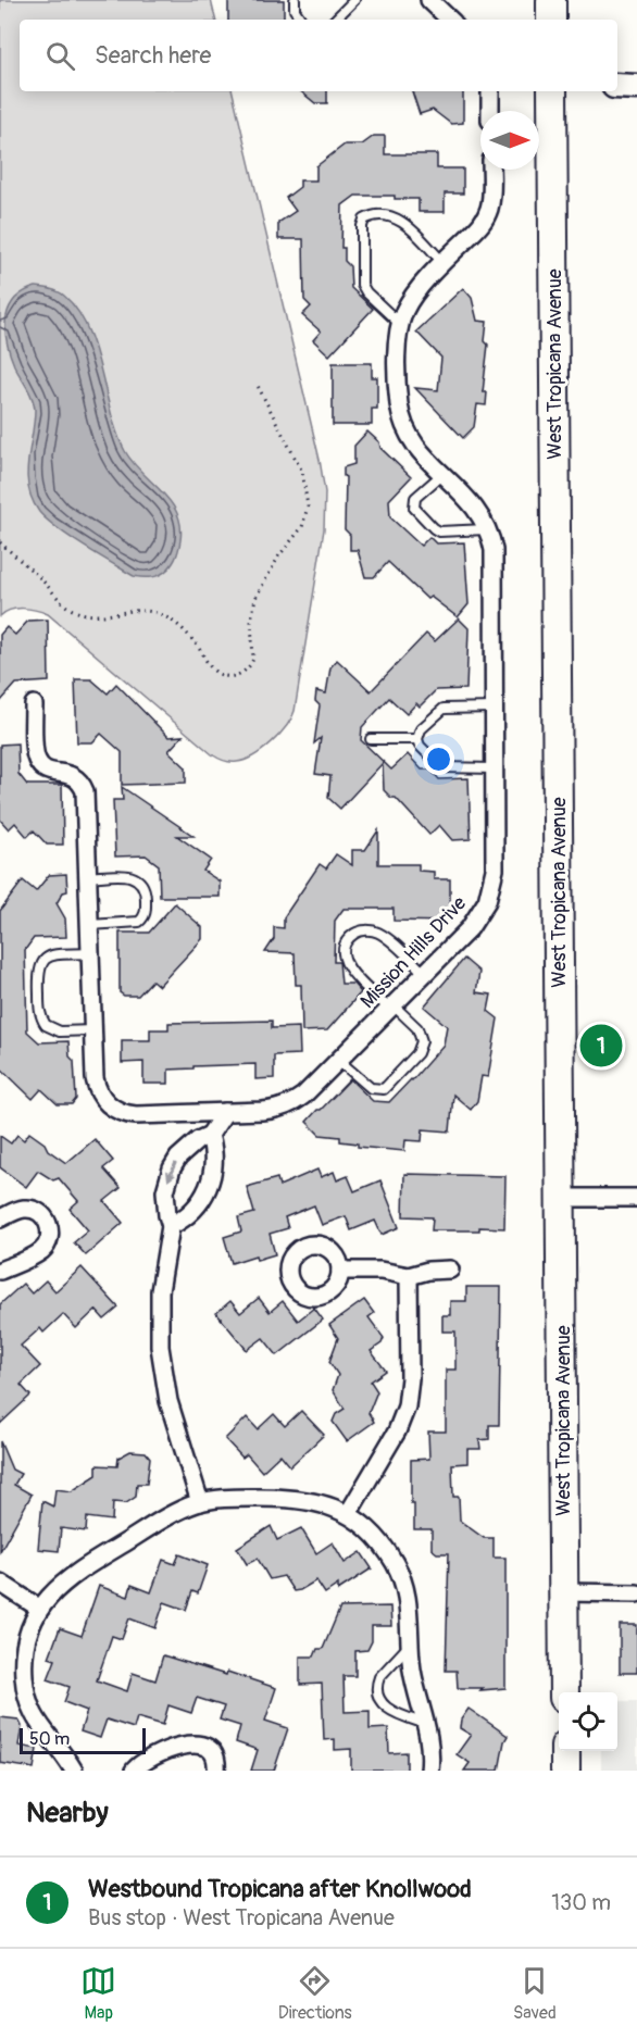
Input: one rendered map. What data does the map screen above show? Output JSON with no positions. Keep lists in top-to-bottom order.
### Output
{
  "streets": {
    "main road": ["West Tropicana Avenue"],
    "street": ["Mission Hills Drive"]
  },
  "scale_bar": "50 m",
  "north": "right",
  "page": {
    "search": "Search here",
    "pins": "1",
    "scale": "50 m",
    "heading": "Nearby",
    "list": [
      {
        "mark": "1",
        "name": "Westbound Tropicana after Knollwood",
        "note": "Bus stop · West Tropicana Avenue",
        "value": "130 m"
      }
    ],
    "nav": ["Map", "Directions", "Saved"]
  }
}
